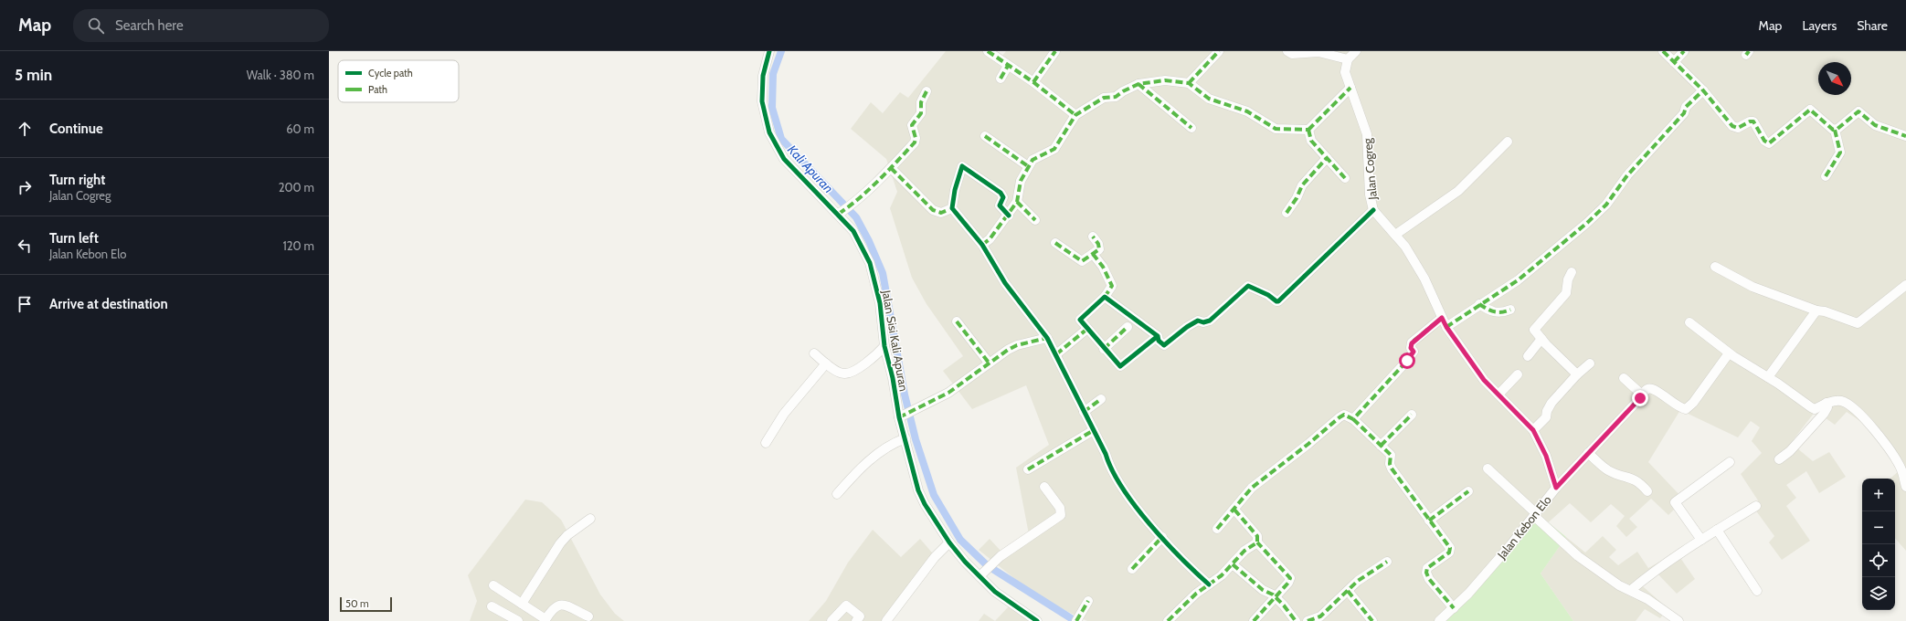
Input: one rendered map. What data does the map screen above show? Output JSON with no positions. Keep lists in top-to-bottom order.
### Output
{
  "streets": {
    "street": ["Jalan Cogreg", "Jalan Sisi Kali Apuran", "Jalan Kebon Elo"]
  },
  "crossings": [
    ["Jalan Cogreg", "Jalan Kebon Elo"]
  ],
  "water": ["Kali Apuran"],
  "legend": ["Cycle path", "Path"],
  "scale_bar": "50 m",
  "north": "bottom right",
  "page": {
    "header": "Map",
    "search": "Search here",
    "nav": ["Map", "Layers", "Share"],
    "heading": ["5 min", "Walk · 380 m"],
    "list": [
      ["Continue", "60 m"],
      ["Turn right", "Jalan Cogreg", "200 m"],
      ["Turn left", "Jalan Kebon Elo", "120 m"],
      "Arrive at destination"
    ],
    "map_buttons": ["+", "−"],
    "scale": "50 m"
  }
}
